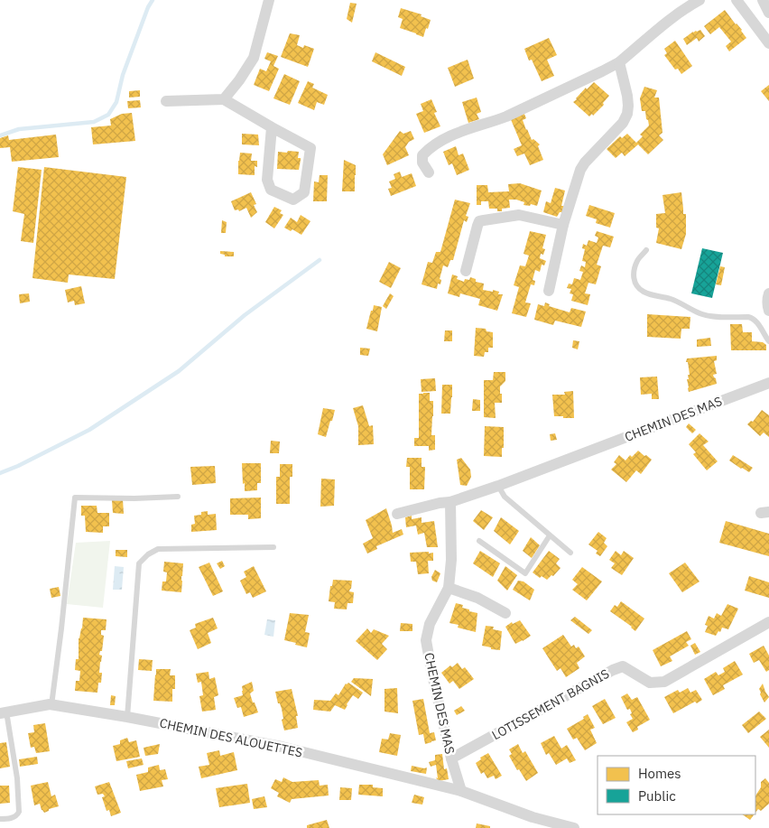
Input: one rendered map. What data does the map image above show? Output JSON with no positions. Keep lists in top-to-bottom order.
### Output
{
  "streets": {
    "street": ["CHEMIN DES MAS", "LOTISSEMENT BAGNIS", "CHEMIN DES ALOUETTES"]
  },
  "crossings": [
    ["CHEMIN DES MAS", "LOTISSEMENT BAGNIS"],
    ["CHEMIN DES MAS", "CHEMIN DES ALOUETTES"]
  ],
  "legend": ["Homes", "Public"]
}
